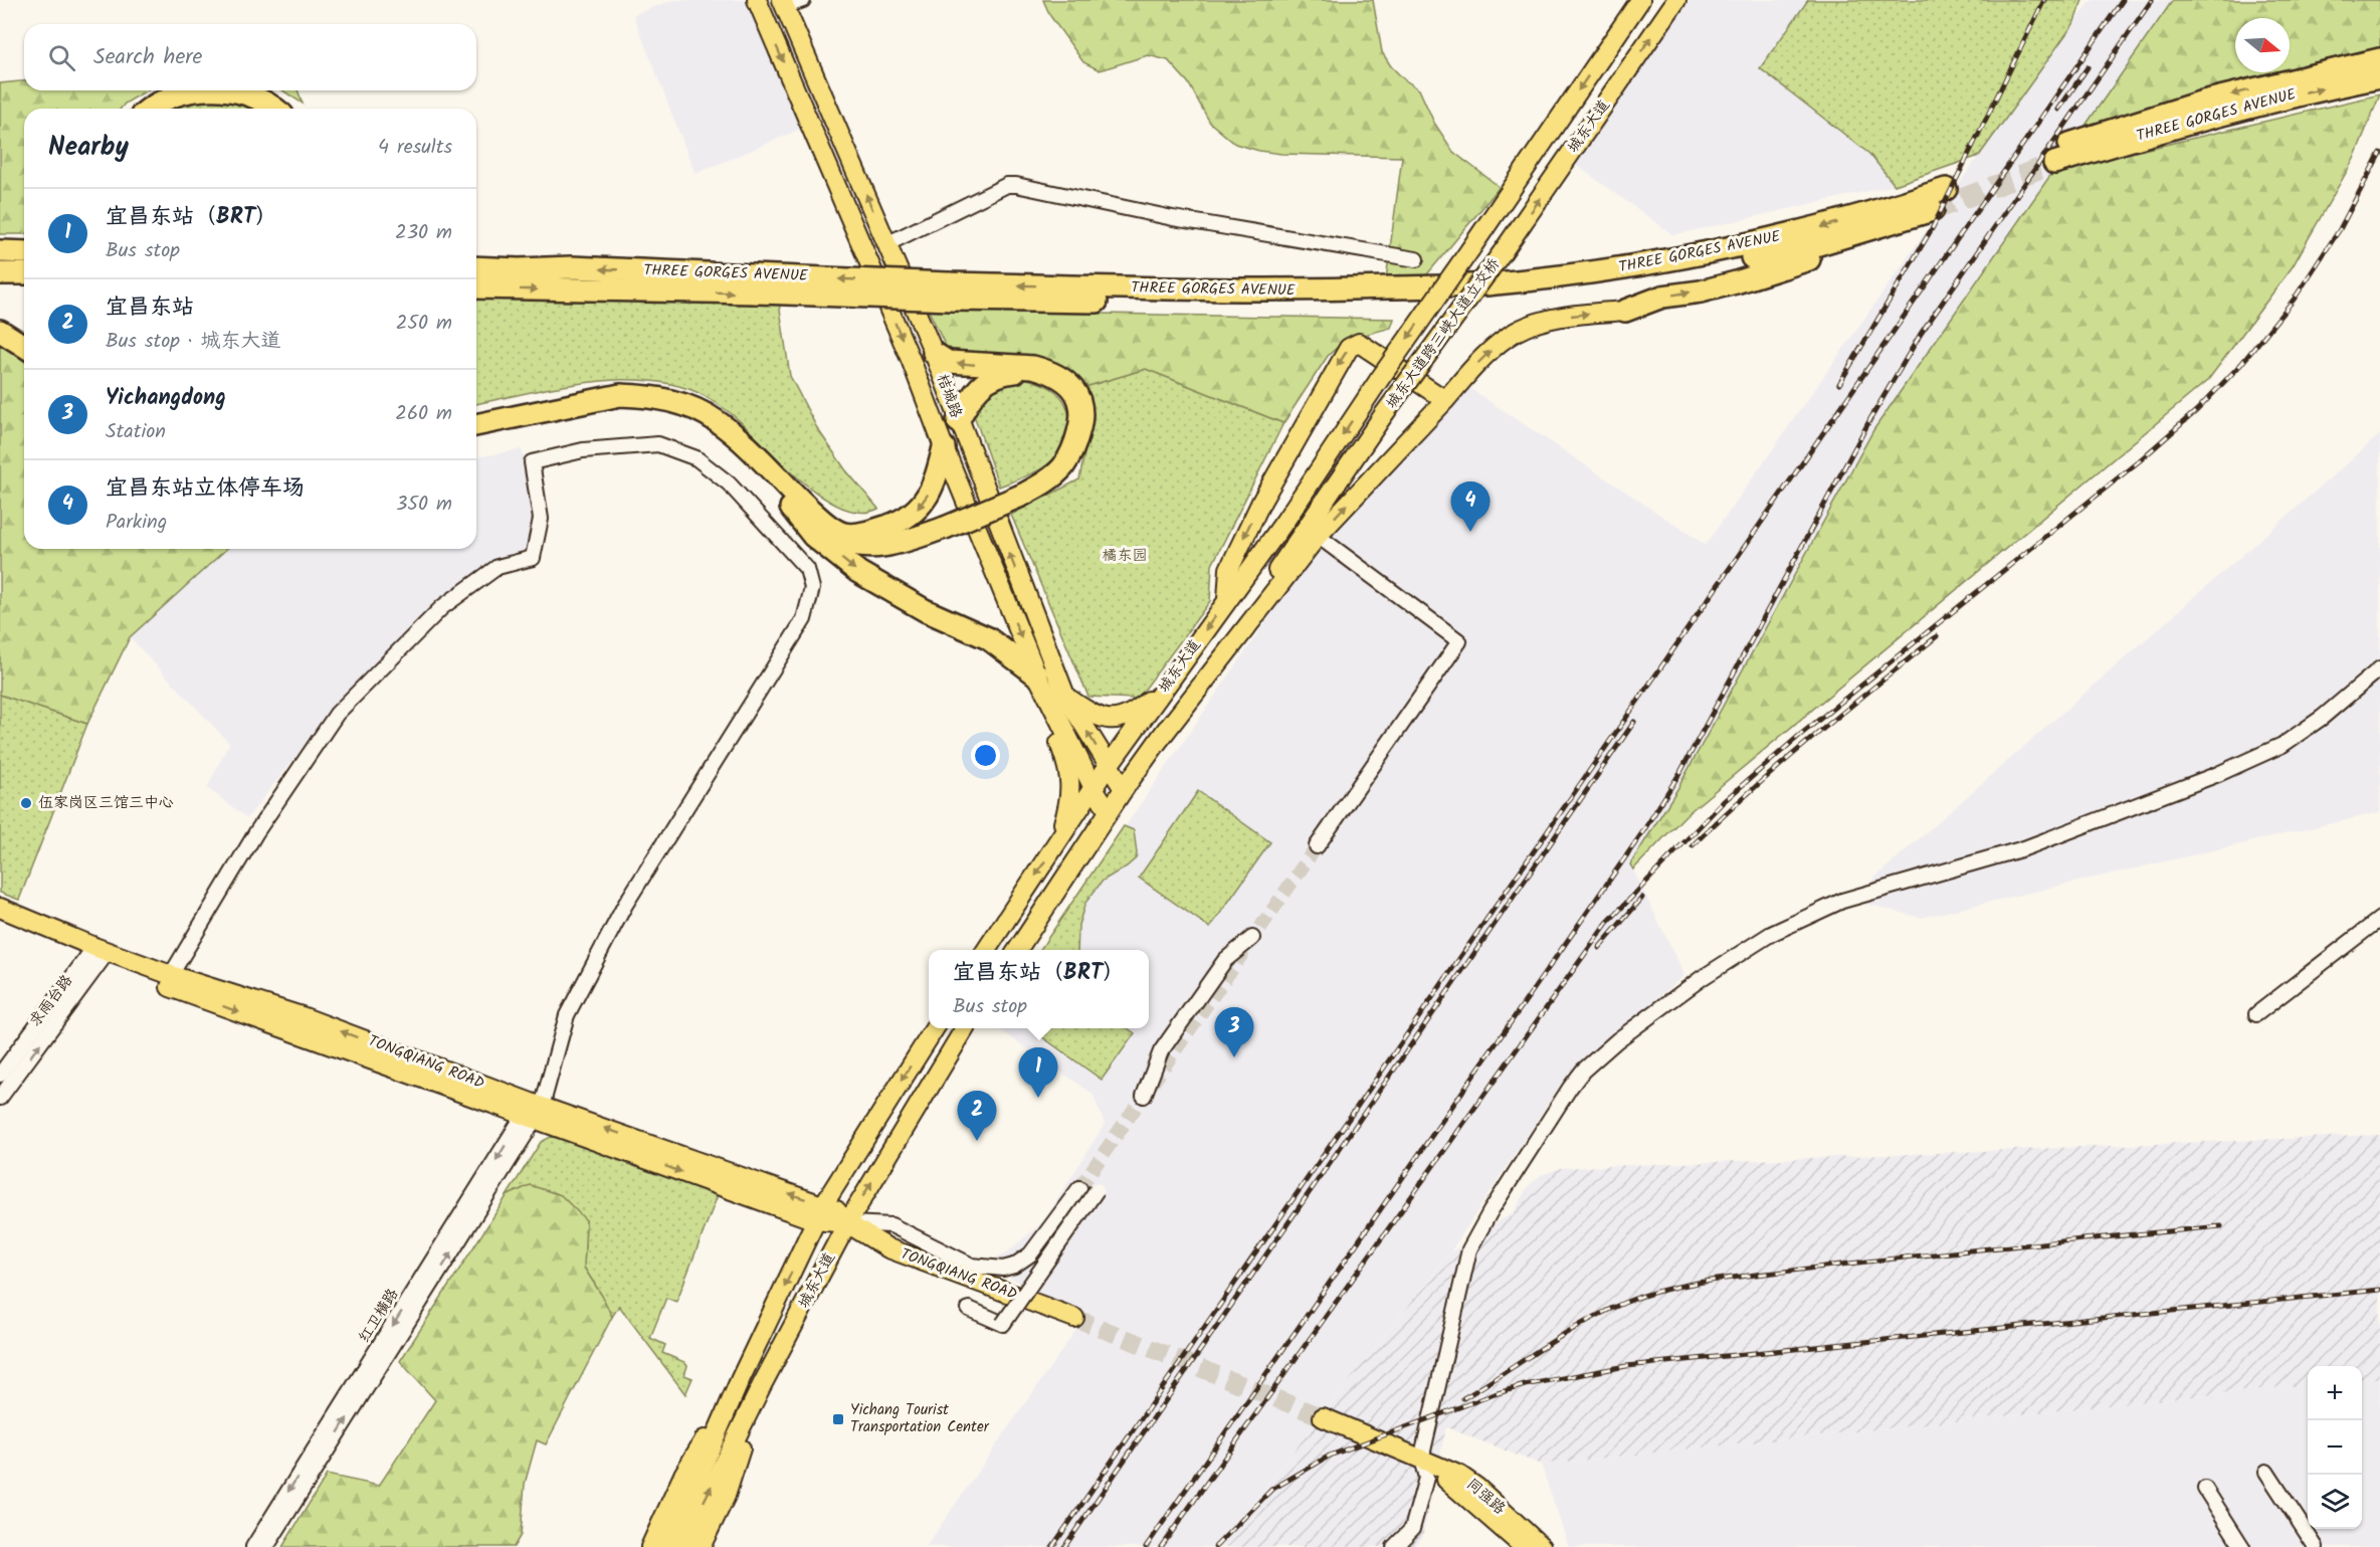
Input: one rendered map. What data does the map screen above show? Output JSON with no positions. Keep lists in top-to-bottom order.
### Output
{
  "streets": {
    "highway": ["THREE GORGES AVENUE"],
    "main road": [
      "城东大道",
      "城东大道跨三峡大道立交桥",
      "桔城路",
      "TONGQIANG ROAD",
      "同强路"
    ],
    "street": ["求雨台路", "红卫横路"]
  },
  "crossings": [
    ["城东大道", "城东大道跨三峡大道立交桥"],
    ["城东大道", "桔城路"],
    ["城东大道", "TONGQIANG ROAD"],
    ["求雨台路", "TONGQIANG ROAD"],
    ["TONGQIANG ROAD", "红卫横路"]
  ],
  "parks": ["橘东园"],
  "places": {
    "other": ["伍家岗区三馆三中心"],
    "transit": ["Yichang Tourist Transportation Center"]
  },
  "north": "right",
  "page": {
    "search": "Search here",
    "heading": ["Nearby", "4 results"],
    "list": [
      {
        "mark": "1",
        "name": "宜昌东站（BRT）",
        "note": "Bus stop",
        "value": "230 m"
      },
      {
        "mark": "2",
        "name": "宜昌东站",
        "note": "Bus stop · 城东大道",
        "value": "250 m"
      },
      {
        "mark": "3",
        "name": "Yichangdong",
        "note": "Station",
        "value": "260 m"
      },
      {
        "mark": "4",
        "name": "宜昌东站立体停车场",
        "note": "Parking",
        "value": "350 m"
      }
    ],
    "pins": [
      "4",
      "3",
      "1",
      "2"
    ],
    "popup": ["宜昌东站（BRT）", "Bus stop"],
    "map_buttons": ["+", "−"]
  }
}
